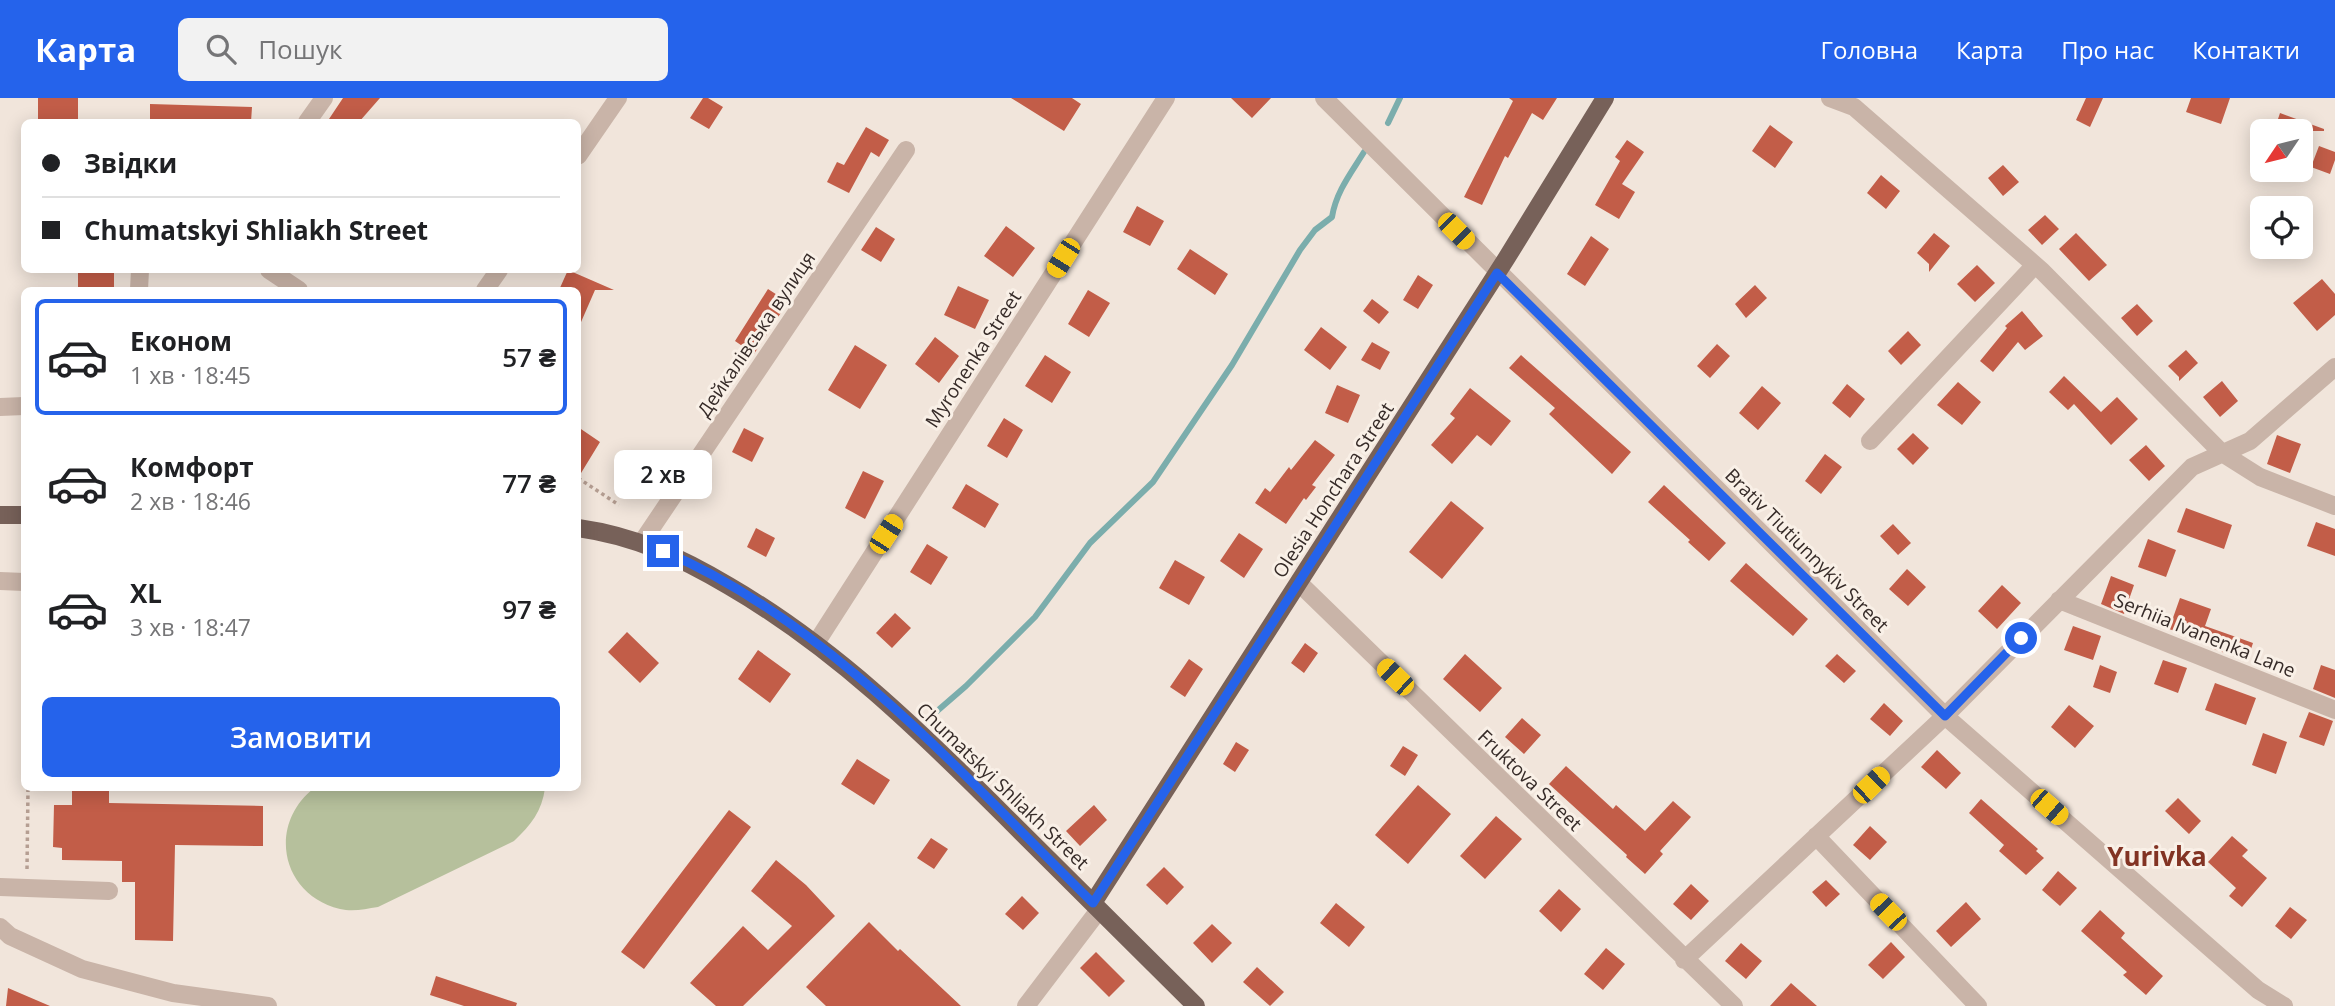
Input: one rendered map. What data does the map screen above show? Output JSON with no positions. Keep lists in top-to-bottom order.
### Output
{
  "streets": {
    "main road": ["Olesia Honchara Street", "Chumatskyi Shliakh Street"],
    "street": [
      "Дейкалівська вулиця",
      "Myronenka Street",
      "Brativ Tiutiunnykiv Street",
      "Serhiia Ivanenka Lane",
      "Fruktova Street"
    ]
  },
  "crossings": [
    ["Дейкалівська вулиця", "Chumatskyi Shliakh Street"],
    ["Myronenka Street", "Chumatskyi Shliakh Street"],
    ["Olesia Honchara Street", "Brativ Tiutiunnykiv Street"],
    ["Olesia Honchara Street", "Fruktova Street"],
    ["Olesia Honchara Street", "Chumatskyi Shliakh Street"]
  ],
  "districts": ["Yurivka"],
  "north": "bottom left",
  "page": {
    "header": "Карта",
    "search": "Пошук",
    "nav": [
      "Головна",
      "Карта",
      "Про нас",
      "Контакти"
    ],
    "banner": ["Звідки", "Chumatskyi Shliakh Street"],
    "list": [
      {
        "name": "Економ",
        "note": "1 хв · 18:45",
        "value": "57 ₴"
      },
      {
        "name": "Комфорт",
        "note": "2 хв · 18:46",
        "value": "77 ₴"
      },
      {
        "name": "XL",
        "note": "3 хв · 18:47",
        "value": "97 ₴"
      }
    ],
    "bubble": "2 хв",
    "buttons": "Замовити"
  }
}
